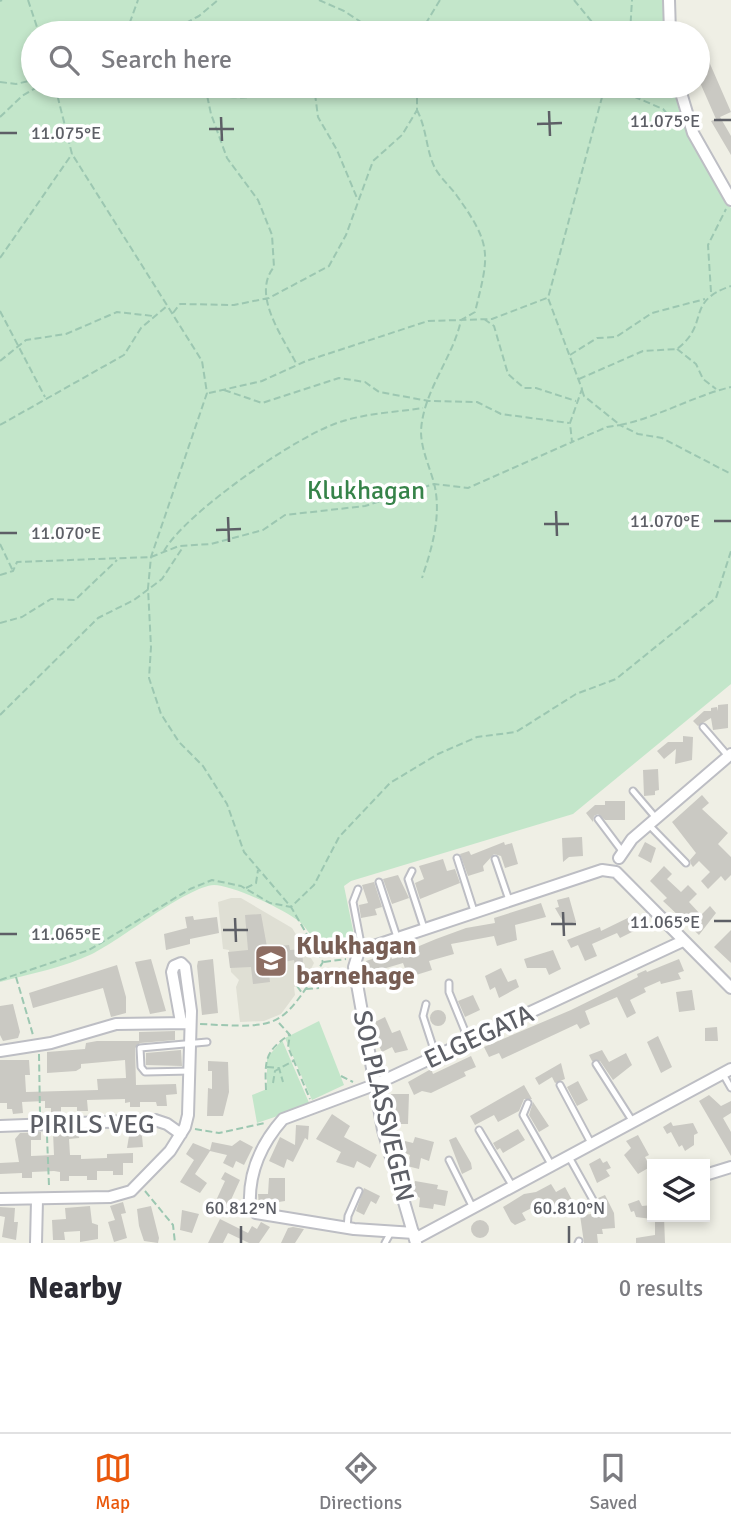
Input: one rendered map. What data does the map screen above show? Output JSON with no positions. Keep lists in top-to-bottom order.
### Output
{
  "streets": {
    "street": ["ELGEGATA", "SOLPLASSVEGEN", "PIRILS VEG"]
  },
  "crossings": [
    ["ELGEGATA", "SOLPLASSVEGEN"]
  ],
  "parks": ["Klukhagan"],
  "places": {
    "school or university": ["Klukhagan barnehage"]
  },
  "page": {
    "search": "Search here",
    "heading": ["Nearby", "0 results"],
    "nav": ["Map", "Directions", "Saved"]
  },
  "coordinates": [
    "11.075°E",
    "11.070°E",
    "11.065°E",
    "60.812°N",
    "60.810°N"
  ]
}
